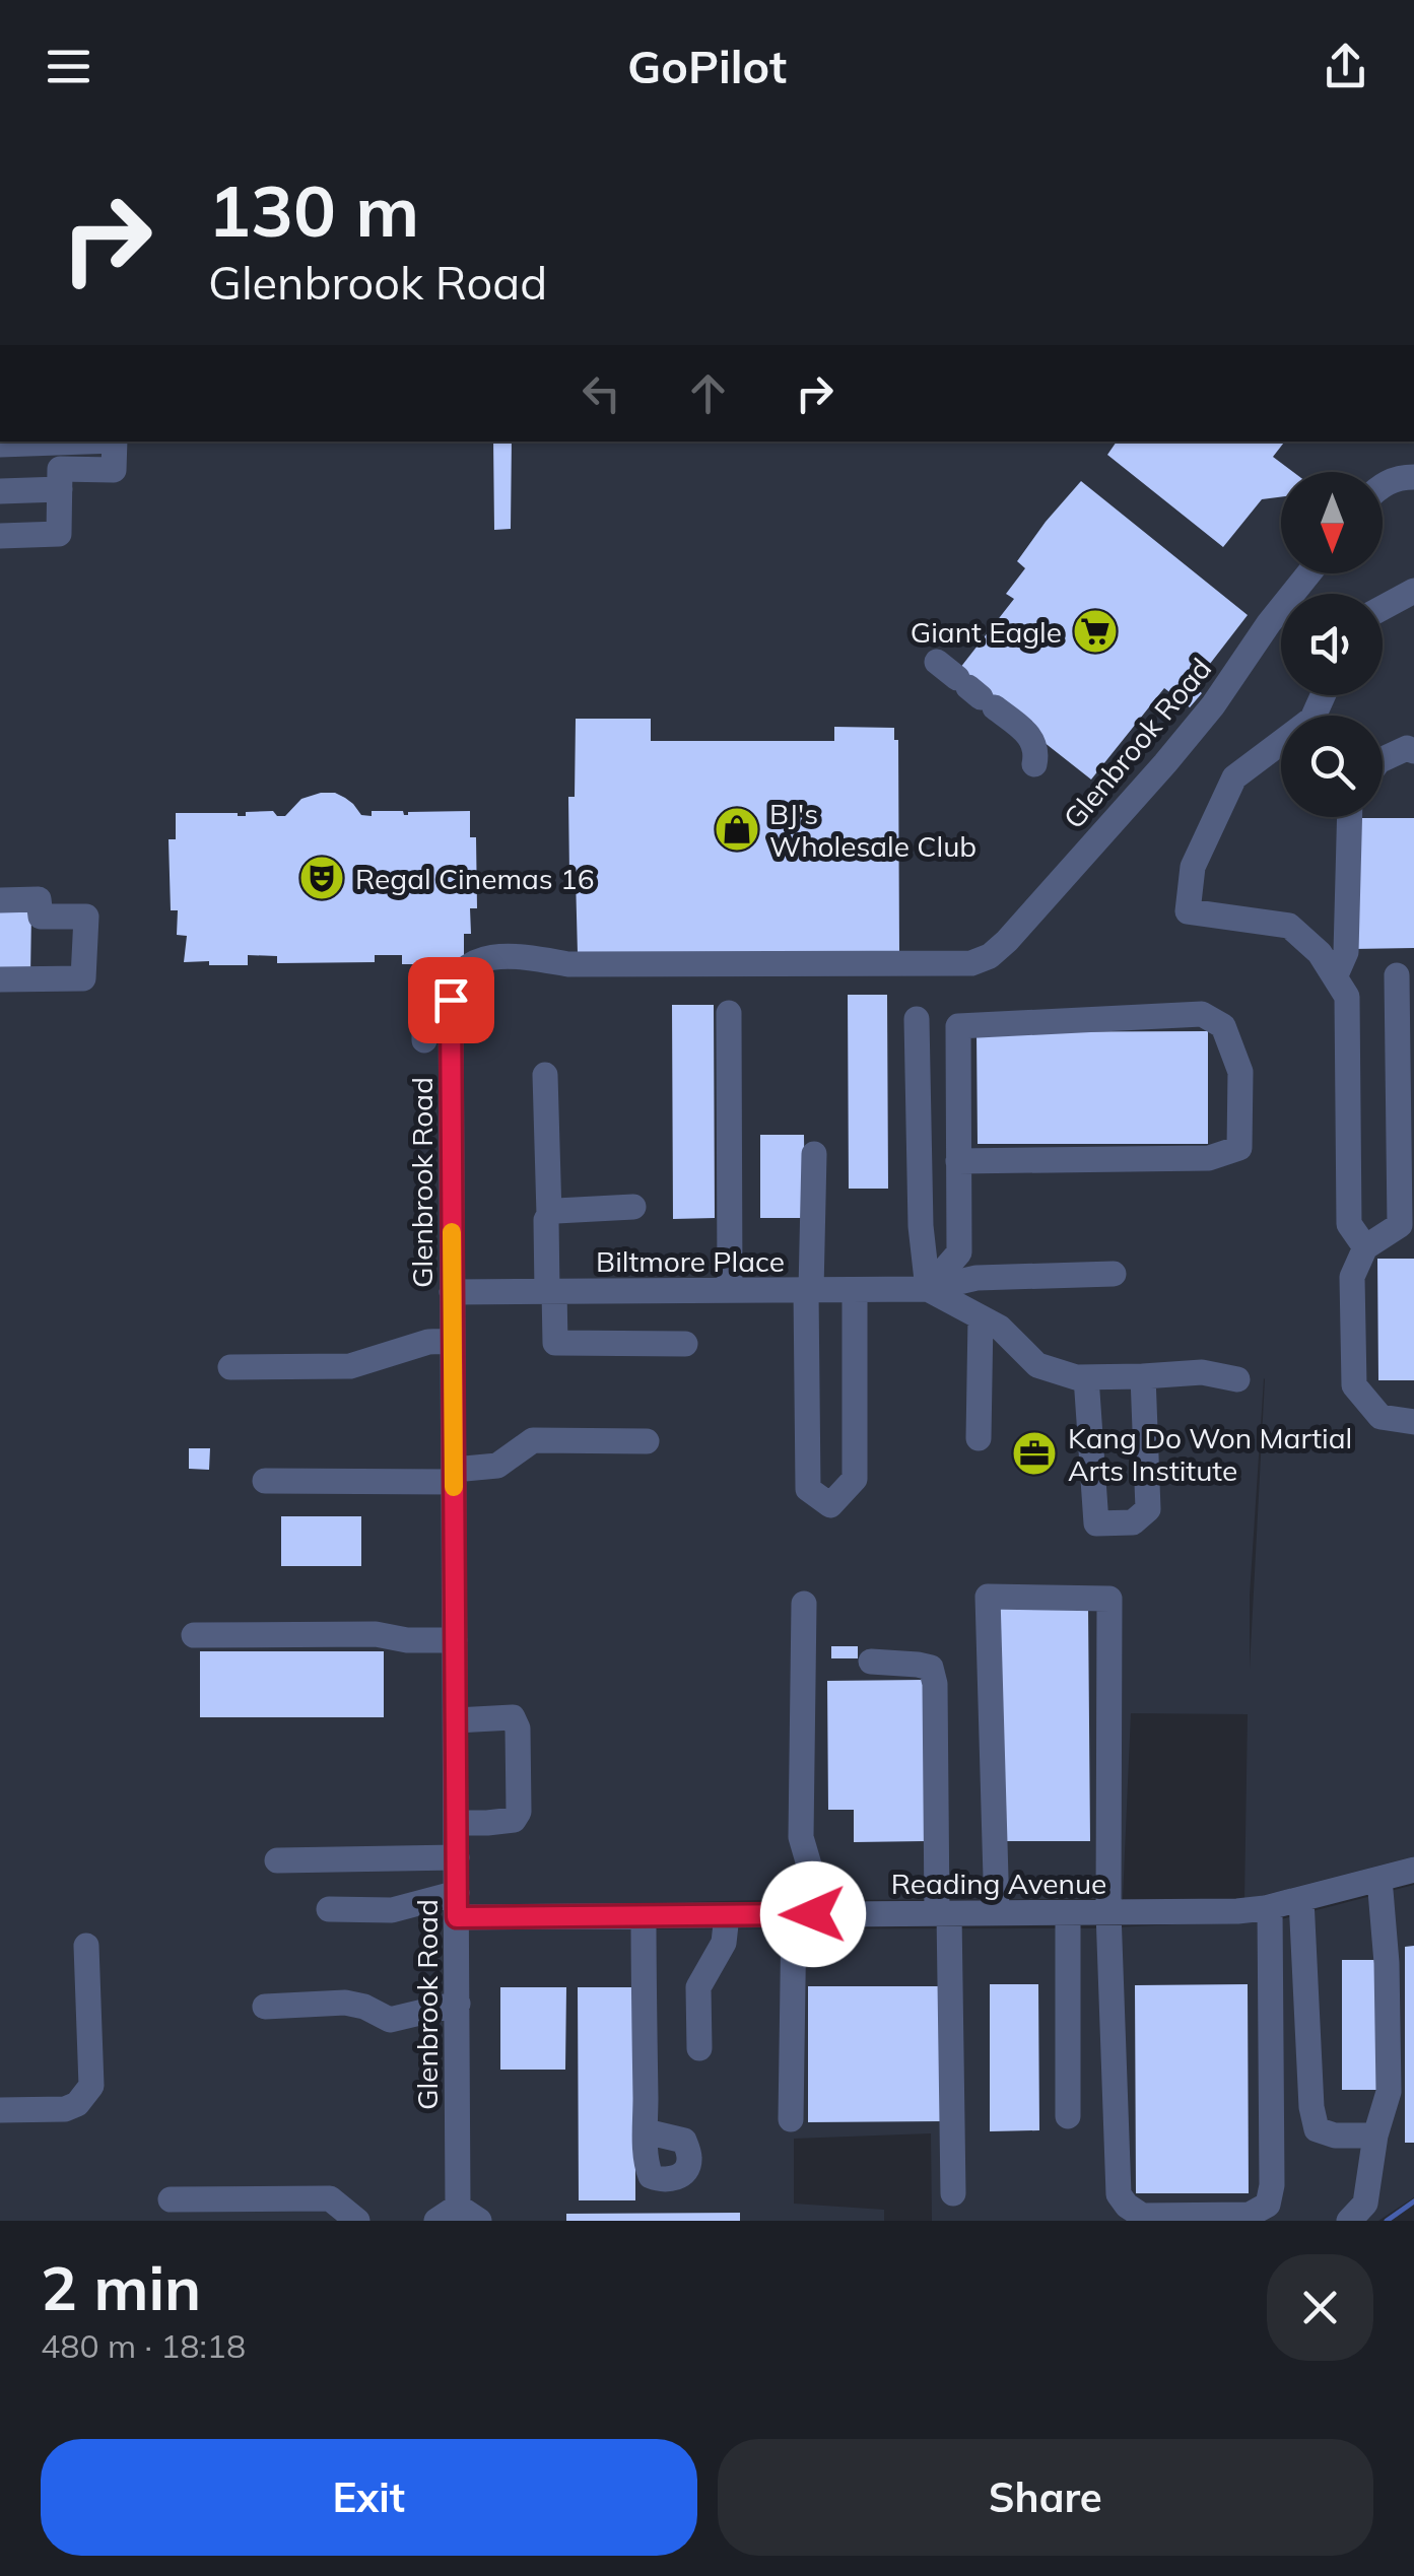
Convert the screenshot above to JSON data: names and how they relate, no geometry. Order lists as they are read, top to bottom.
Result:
{
  "streets": {
    "street": ["Glenbrook Road", "Biltmore Place", "Reading Avenue"]
  },
  "crossings": [
    ["Glenbrook Road", "Biltmore Place"],
    ["Glenbrook Road", "Reading Avenue"]
  ],
  "places": {
    "supermarket": ["Giant Eagle"],
    "shop": ["BJ's Wholesale Club"],
    "theatre": ["Regal Cinemas 16"],
    "office": ["Kang Do Won Martial Arts Institute"]
  },
  "north": "bottom",
  "page": {
    "header": "GoPilot",
    "turn": ["130 m", "Glenbrook Road"],
    "heading": ["2 min", "480 m · 18:18"],
    "buttons": ["Exit", "Share"]
  }
}
